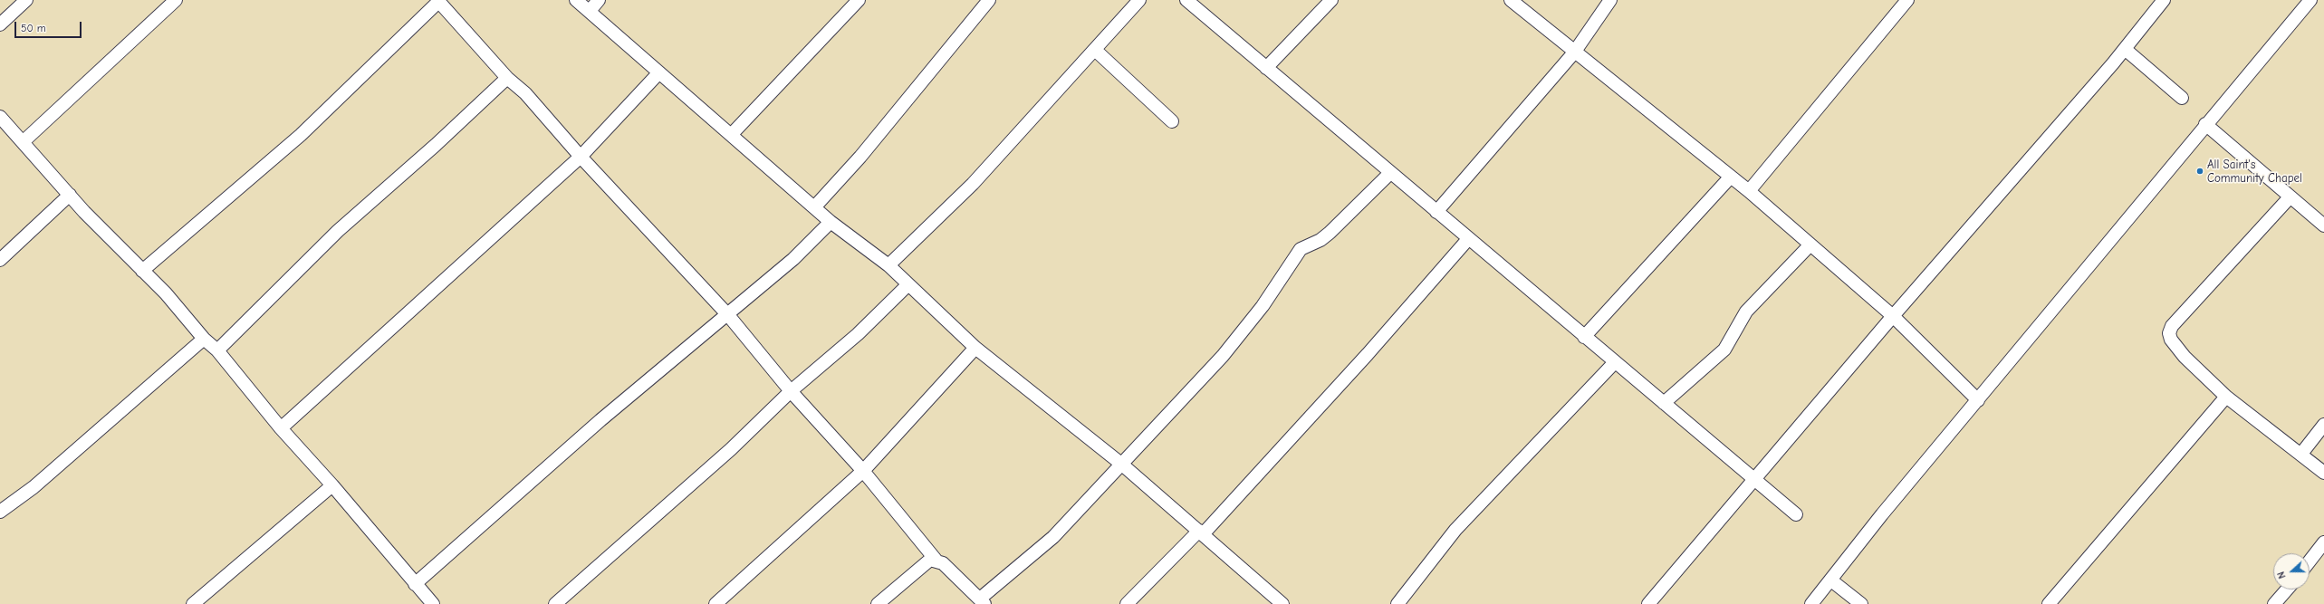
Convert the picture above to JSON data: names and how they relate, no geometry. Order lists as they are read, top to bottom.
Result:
{
  "places": ["All Saint's Community Chapel"],
  "scale_bar": "50 m",
  "north": "left"
}
